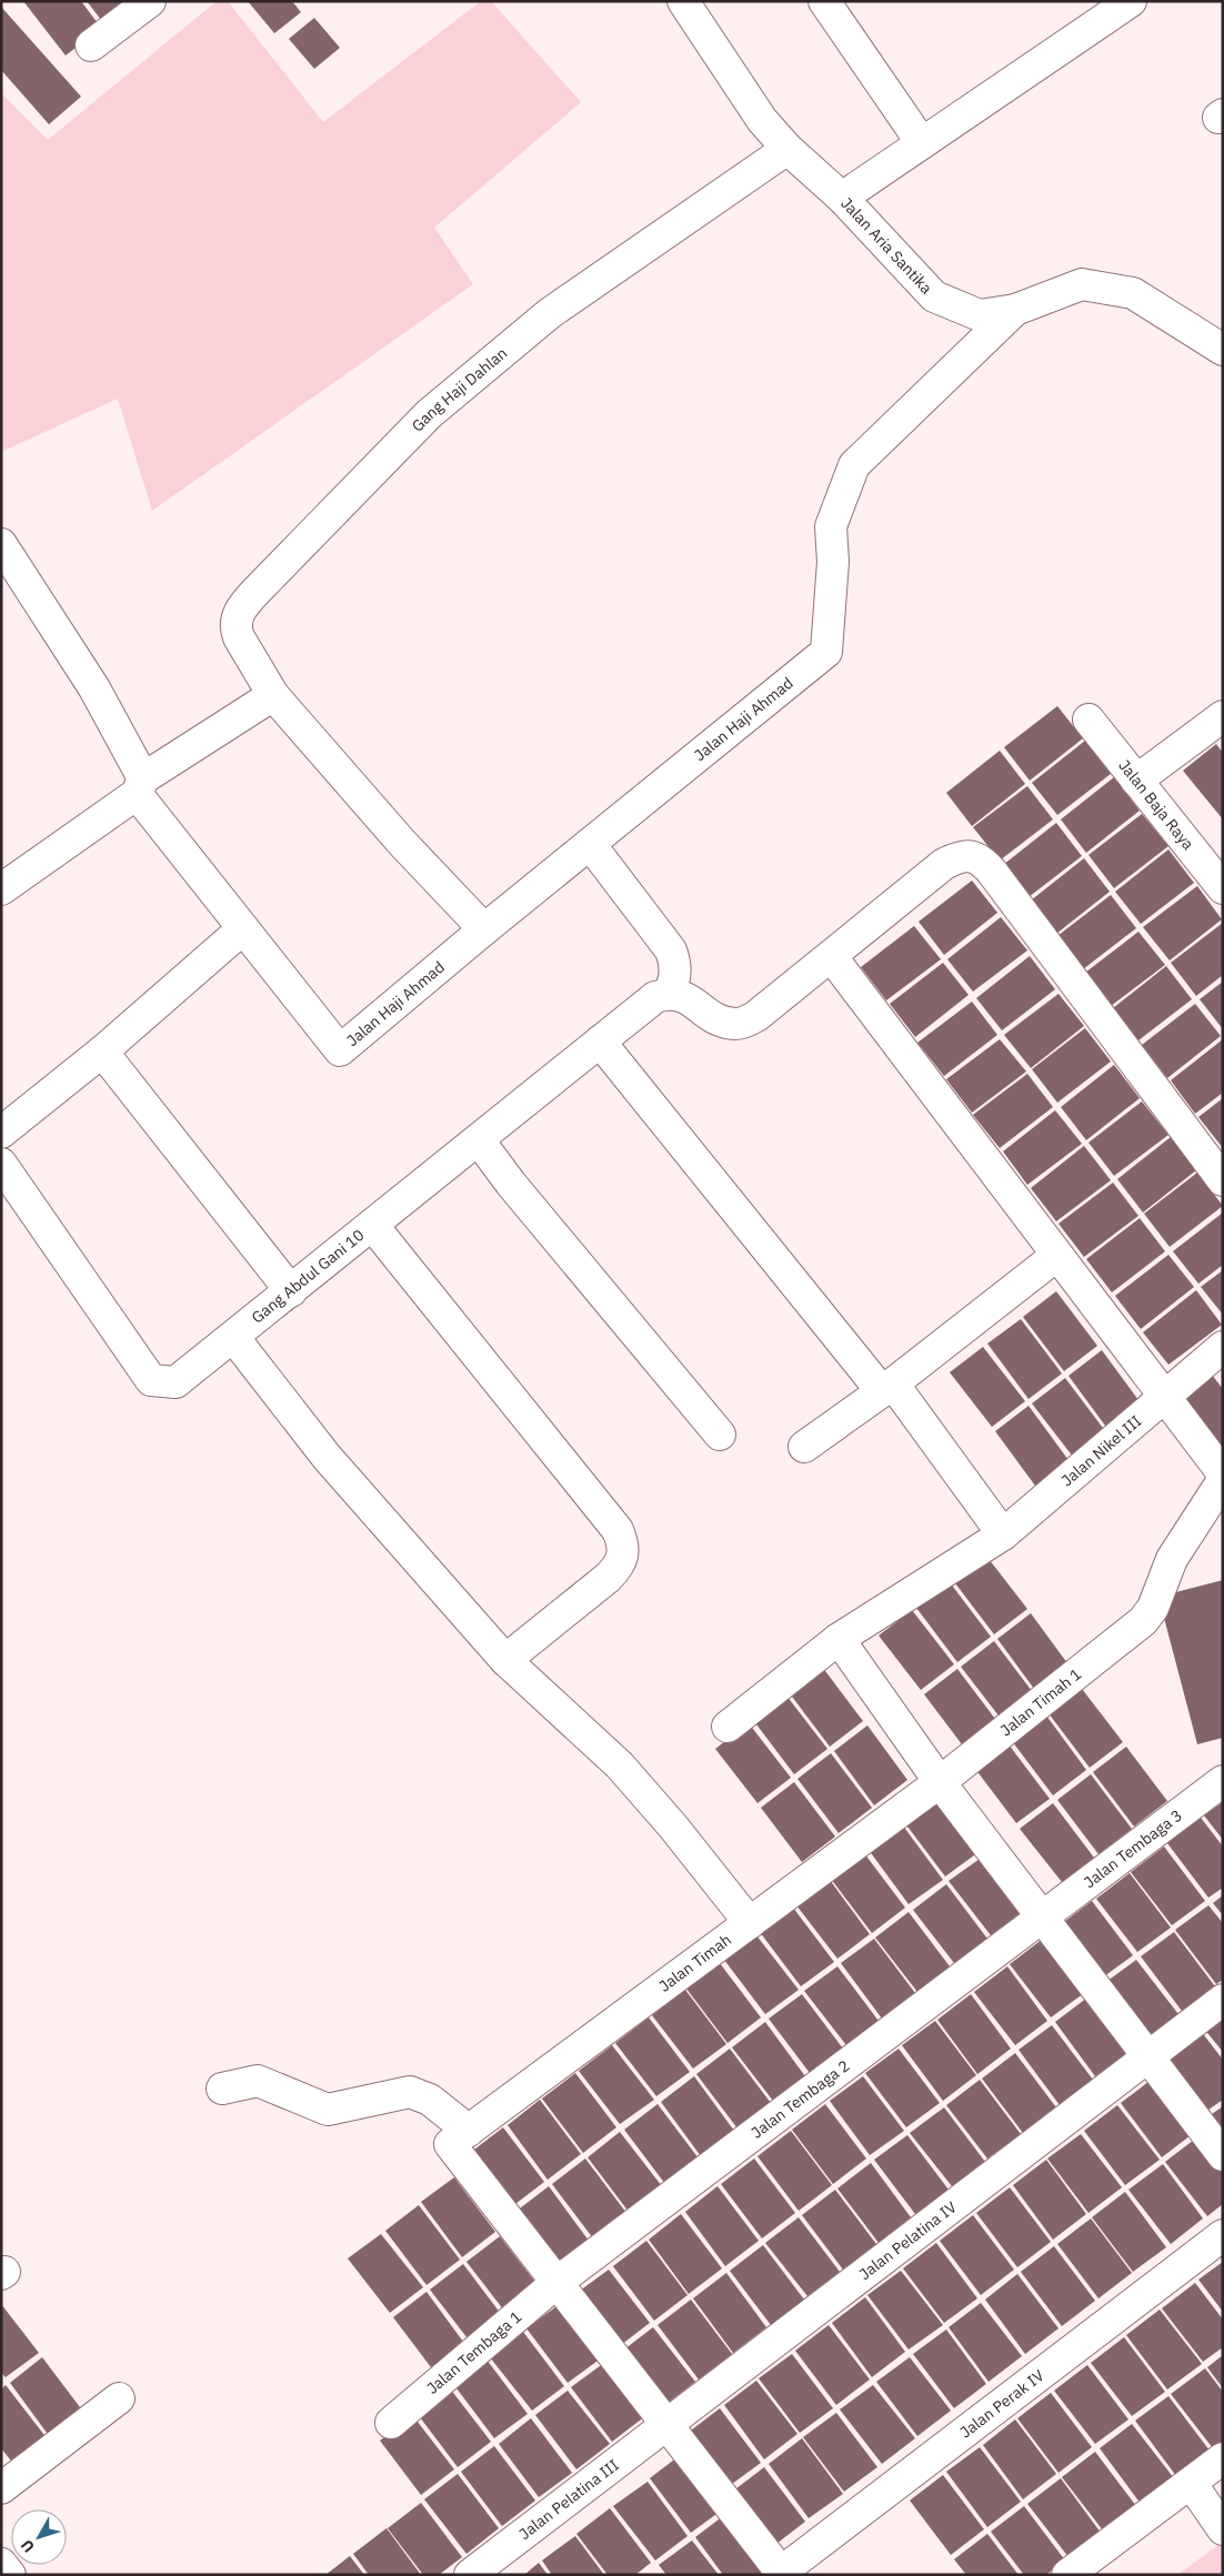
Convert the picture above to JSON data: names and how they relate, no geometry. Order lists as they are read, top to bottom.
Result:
{
  "streets": {
    "street": [
      "Jalan Aria Santika",
      "Gang Haji Dahlan",
      "Jalan Haji Ahmad",
      "Jalan Baja Raya",
      "Gang Abdul Gani 10",
      "Jalan Nikel III",
      "Jalan Timah 1",
      "Jalan Tembaga 3",
      "Jalan Timah",
      "Jalan Tembaga 2",
      "Jalan Pelatina IV",
      "Jalan Tembaga 1",
      "Jalan Perak IV",
      "Jalan Pelatina III"
    ]
  },
  "crossings": [
    ["Jalan Aria Santika", "Gang Haji Dahlan"],
    ["Jalan Aria Santika", "Jalan Haji Ahmad"],
    ["Jalan Timah 1", "Jalan Timah"],
    ["Jalan Tembaga 3", "Jalan Tembaga 2"],
    ["Jalan Tembaga 2", "Jalan Tembaga 1"],
    ["Jalan Pelatina IV", "Jalan Pelatina III"]
  ],
  "north": "bottom left"
}
